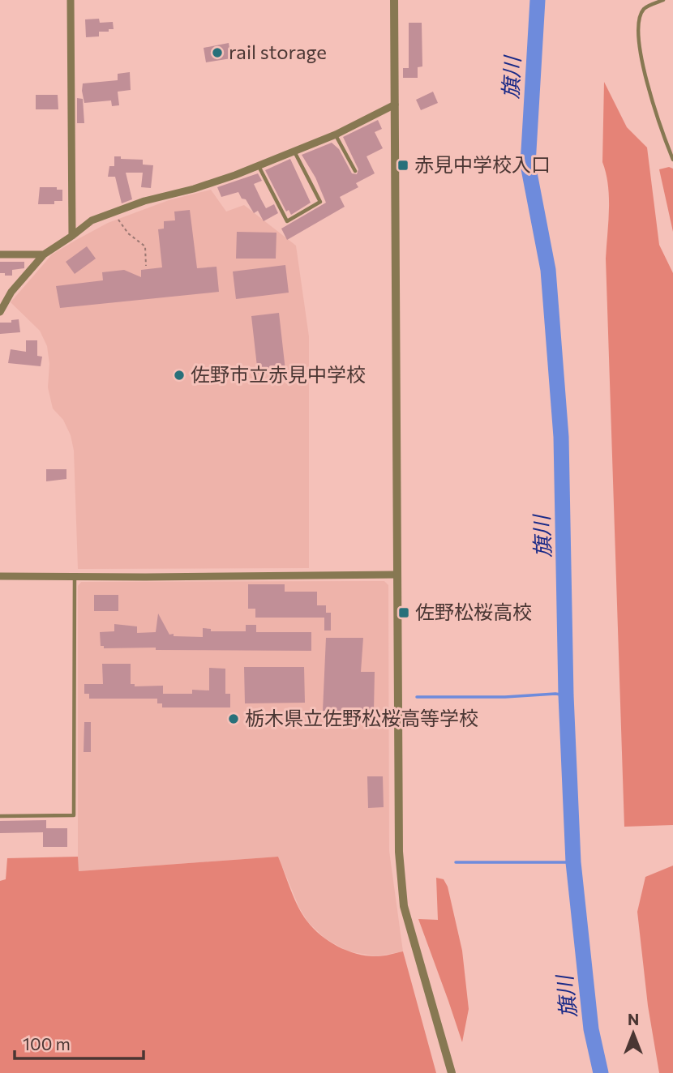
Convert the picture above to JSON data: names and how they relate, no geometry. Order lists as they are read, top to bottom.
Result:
{
  "water": ["旗川"],
  "places": {
    "other": ["rail storage", "佐野市立赤見中学校", "栃木県立佐野松桜高等学校"],
    "transit": ["赤見中学校入口", "佐野松桜高校"]
  },
  "scale_bar": "100 m",
  "north": "top"
}
